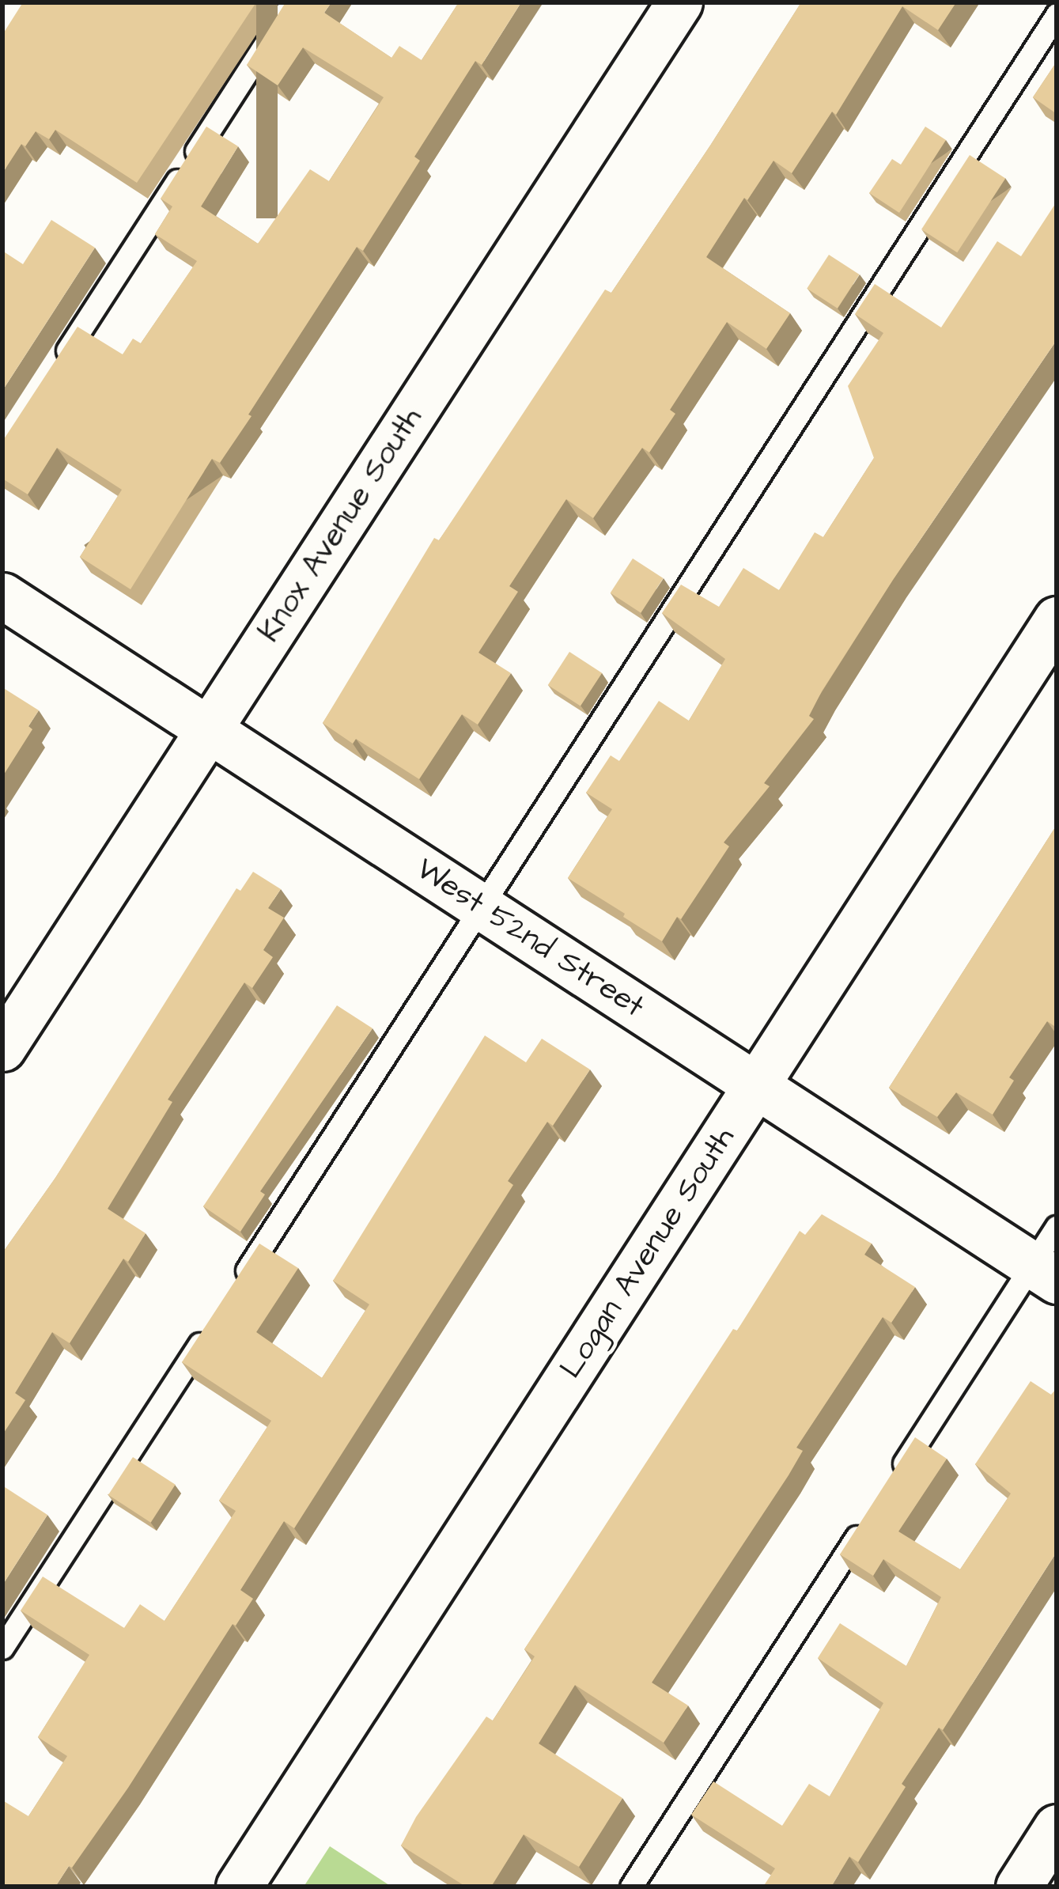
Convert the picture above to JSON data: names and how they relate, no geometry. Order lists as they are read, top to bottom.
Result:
{
  "streets": {
    "street": ["Knox Avenue South", "West 52nd Street", "Logan Avenue South"]
  },
  "crossings": [
    ["Knox Avenue South", "West 52nd Street"],
    ["West 52nd Street", "Logan Avenue South"]
  ]
}
